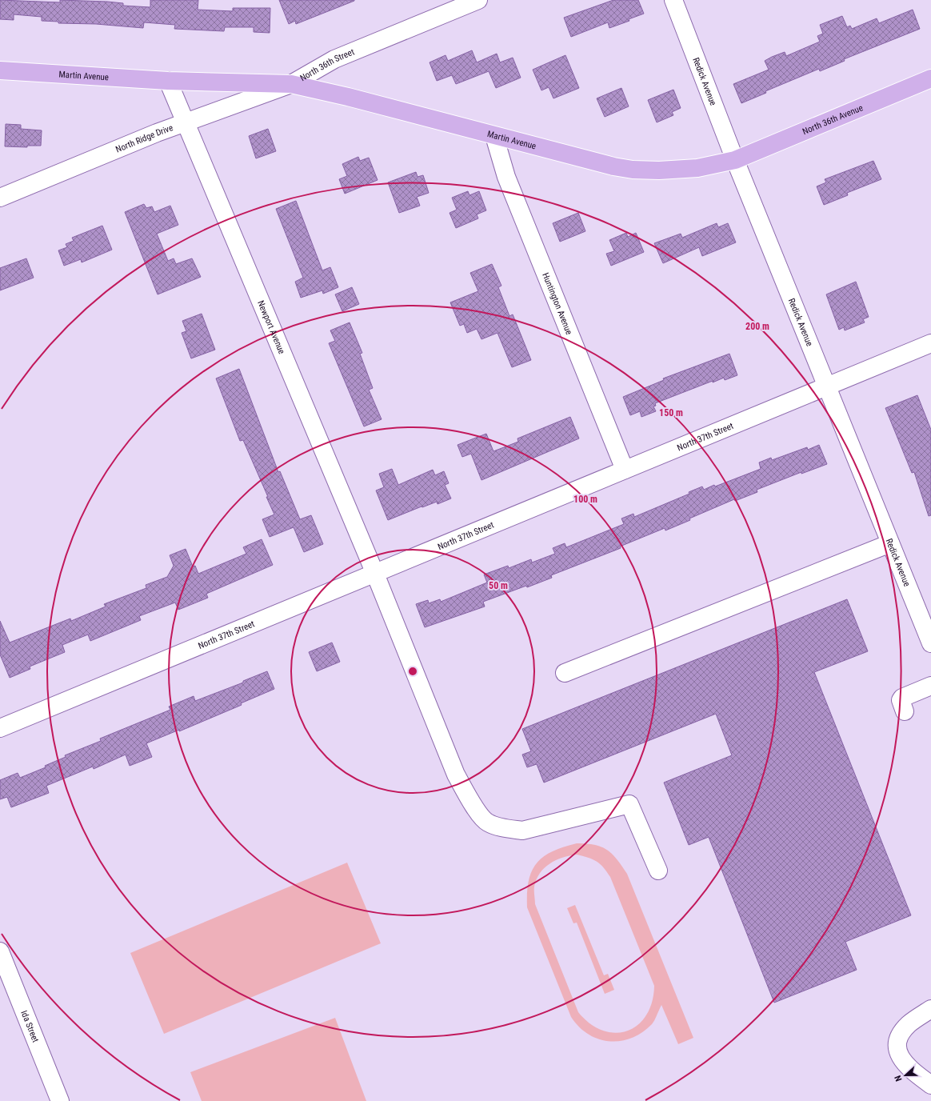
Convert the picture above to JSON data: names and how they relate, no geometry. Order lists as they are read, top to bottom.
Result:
{
  "streets": {
    "main road": ["North 36th Street", "Martin Avenue", "North 36th Avenue"],
    "street": [
      "Redick Avenue",
      "North Ridge Drive",
      "Huntington Avenue",
      "Newport Avenue",
      "North 37th Street",
      "Ida Street"
    ]
  },
  "crossings": [
    ["North 36th Street", "Martin Avenue"],
    ["North 36th Street", "North Ridge Drive"],
    ["North 36th Street", "Newport Avenue"],
    ["Martin Avenue", "Redick Avenue"],
    ["Martin Avenue", "North 36th Avenue"],
    ["Martin Avenue", "North Ridge Drive"],
    ["Martin Avenue", "Huntington Avenue"],
    ["Martin Avenue", "Newport Avenue"],
    ["Redick Avenue", "North 36th Avenue"],
    ["Redick Avenue", "North 37th Street"],
    ["North Ridge Drive", "Newport Avenue"],
    ["Huntington Avenue", "North 37th Street"],
    ["Newport Avenue", "North 37th Street"]
  ],
  "north": "left",
  "rings": [
    "200 m",
    "150 m",
    "100 m",
    "50 m"
  ]
}
